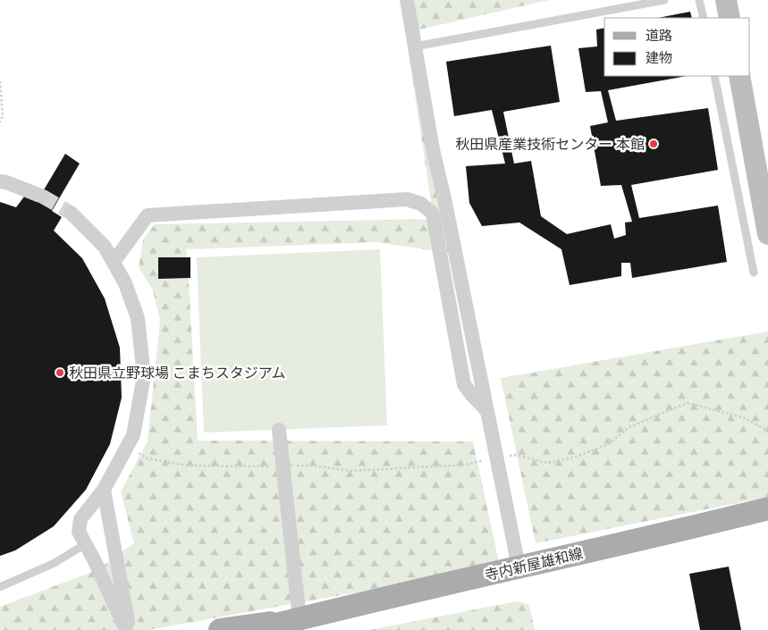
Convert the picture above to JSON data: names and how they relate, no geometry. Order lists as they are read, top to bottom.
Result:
{
  "streets": {
    "main road": ["寺内新屋雄和線"]
  },
  "places": ["秋田県産業技術センター 本館", "秋田県立野球場 こまちスタジアム"],
  "legend": ["道路", "建物"]
}
